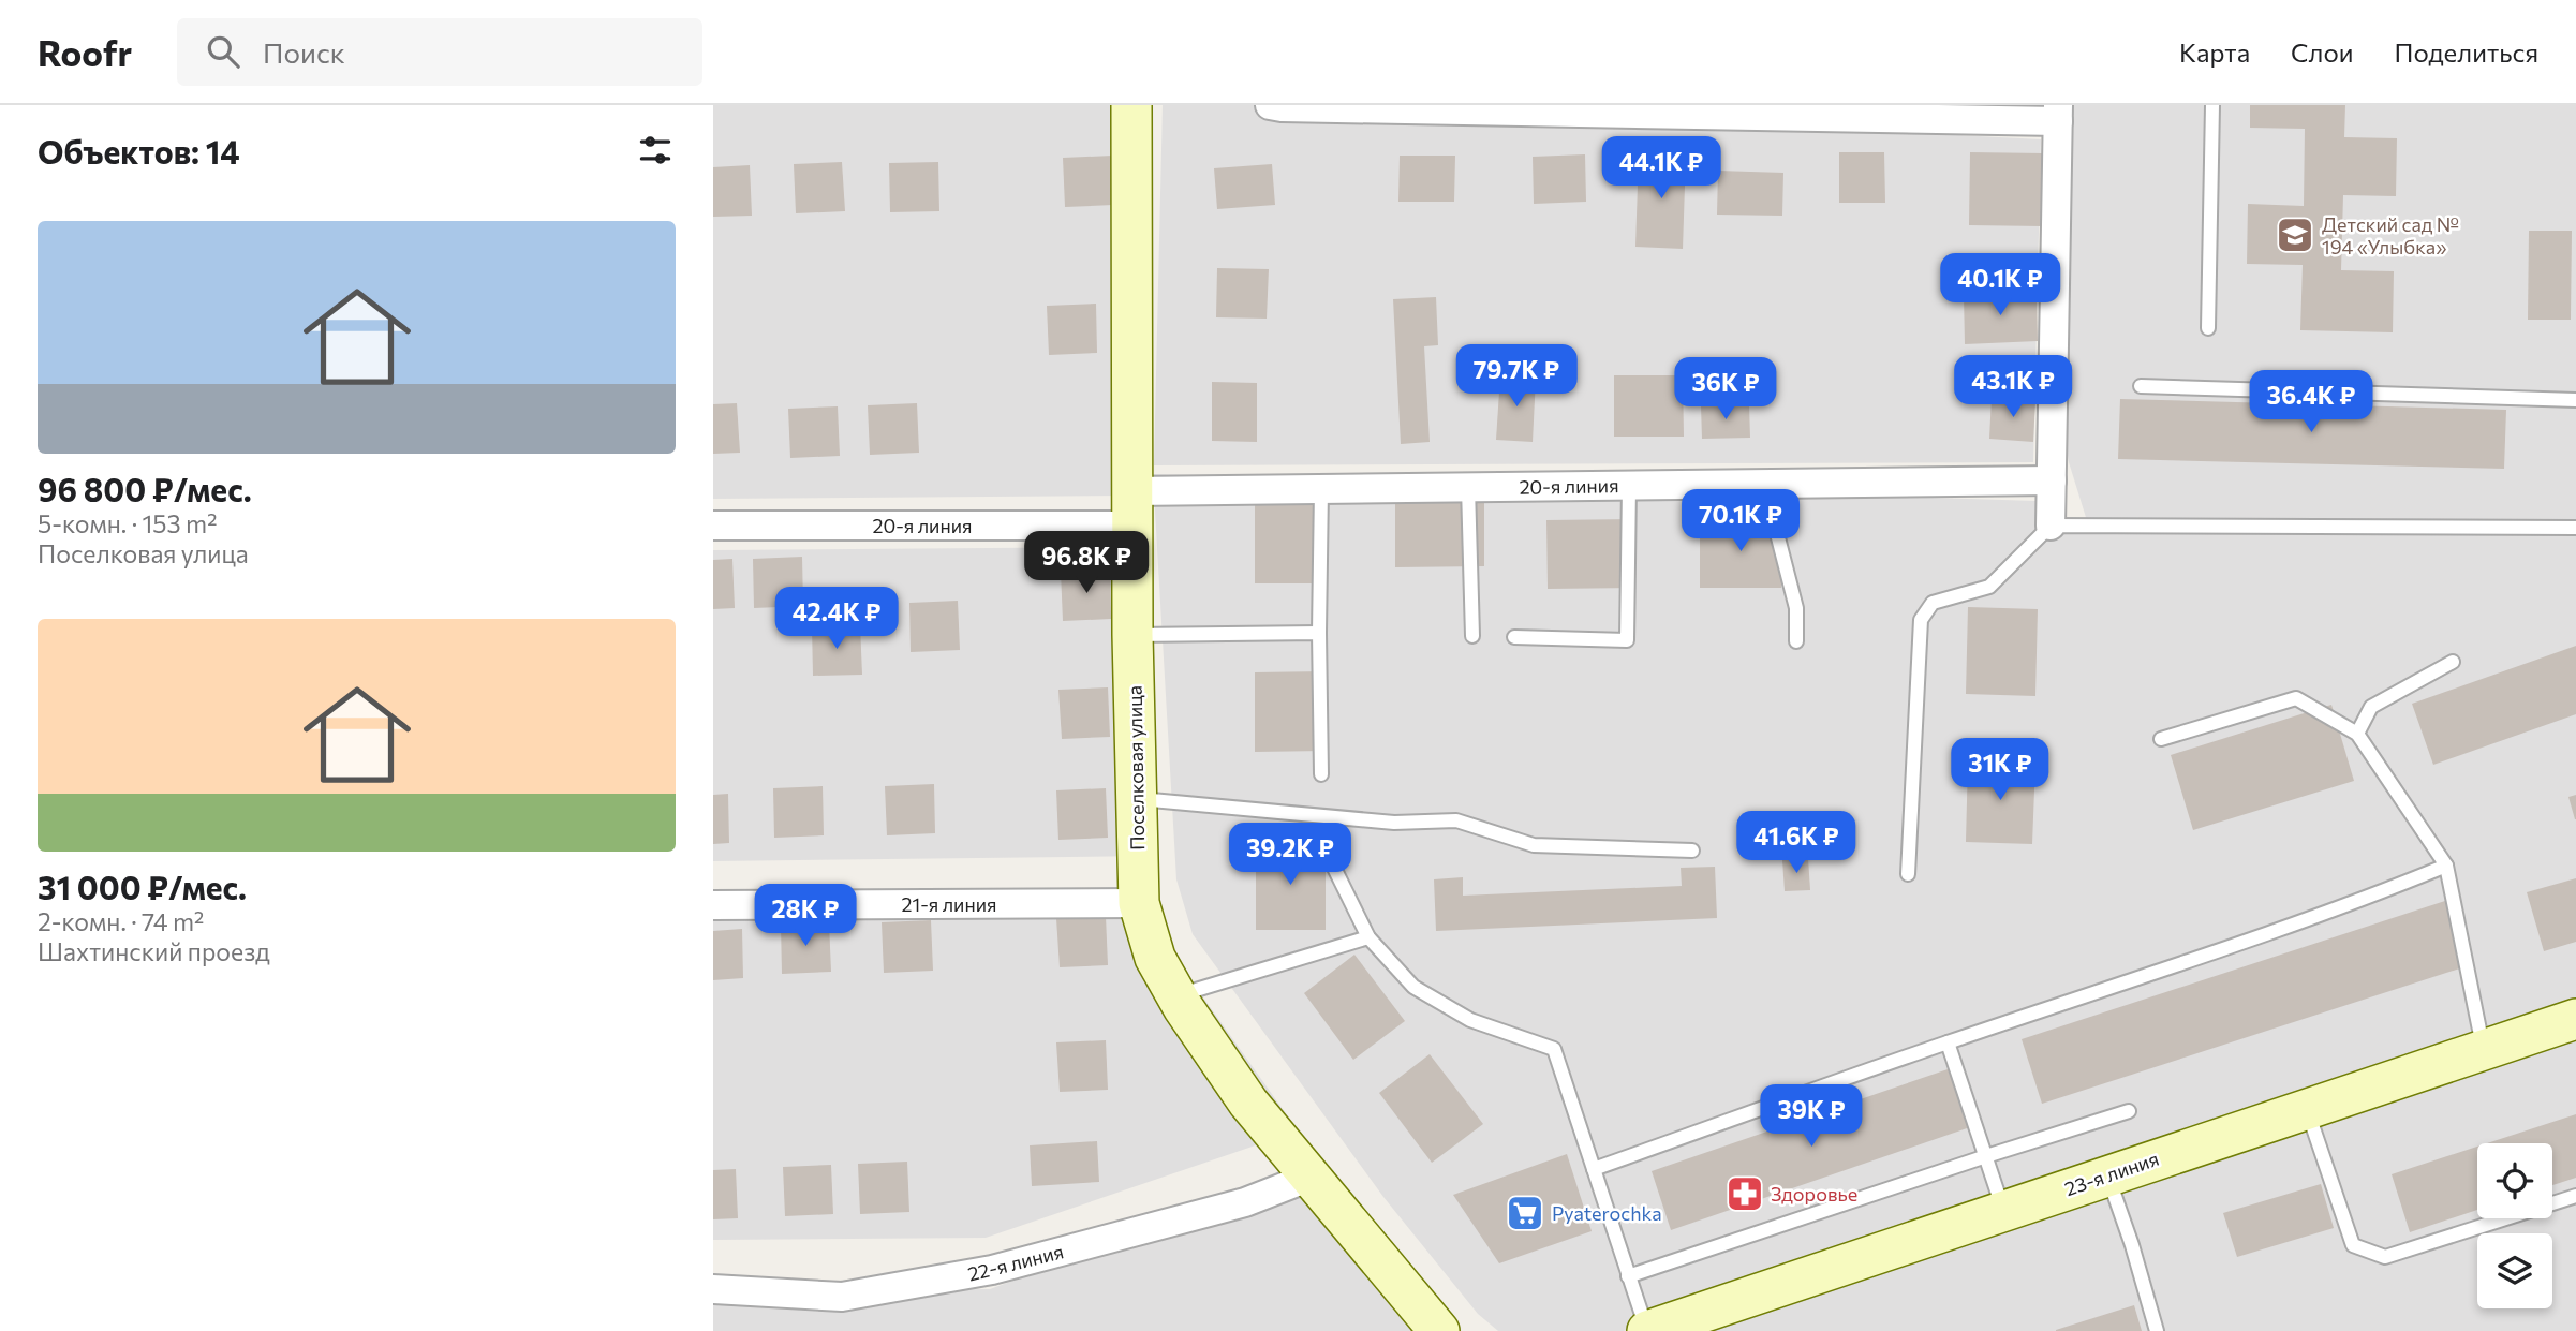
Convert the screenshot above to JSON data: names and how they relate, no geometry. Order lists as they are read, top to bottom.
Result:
{
  "streets": {
    "street": [
      "20-я линия",
      "Поселковая улица",
      "21-я линия",
      "23-я линия",
      "22-я линия"
    ]
  },
  "crossings": [
    ["20-я линия", "Поселковая улица"],
    ["Поселковая улица", "21-я линия"],
    ["Поселковая улица", "22-я линия"]
  ],
  "places": {
    "school or university": ["Детский сад № 194 «Улыбка»"],
    "pharmacy": ["Здоровье"],
    "supermarket": ["Pyaterochka"]
  },
  "page": {
    "header": "Roofr",
    "search": "Поиск",
    "nav": ["Карта", "Слои", "Поделиться"],
    "heading": "Объектов: 14",
    "price": [
      "44.1K ₽",
      "40.1K ₽",
      "79.7K ₽",
      "43.1K ₽",
      "36K ₽",
      "36.4K ₽",
      "70.1K ₽",
      "96.8K ₽",
      "42.4K ₽",
      "31K ₽",
      "41.6K ₽",
      "39.2K ₽",
      "28K ₽",
      "39K ₽"
    ],
    "list": [
      {
        "name": "96 800 ₽/мес.",
        "note": "5-комн. · 153 m² · Поселковая улица"
      },
      {
        "name": "31 000 ₽/мес.",
        "note": "2-комн. · 74 m² · Шахтинский проезд"
      }
    ]
  }
}
